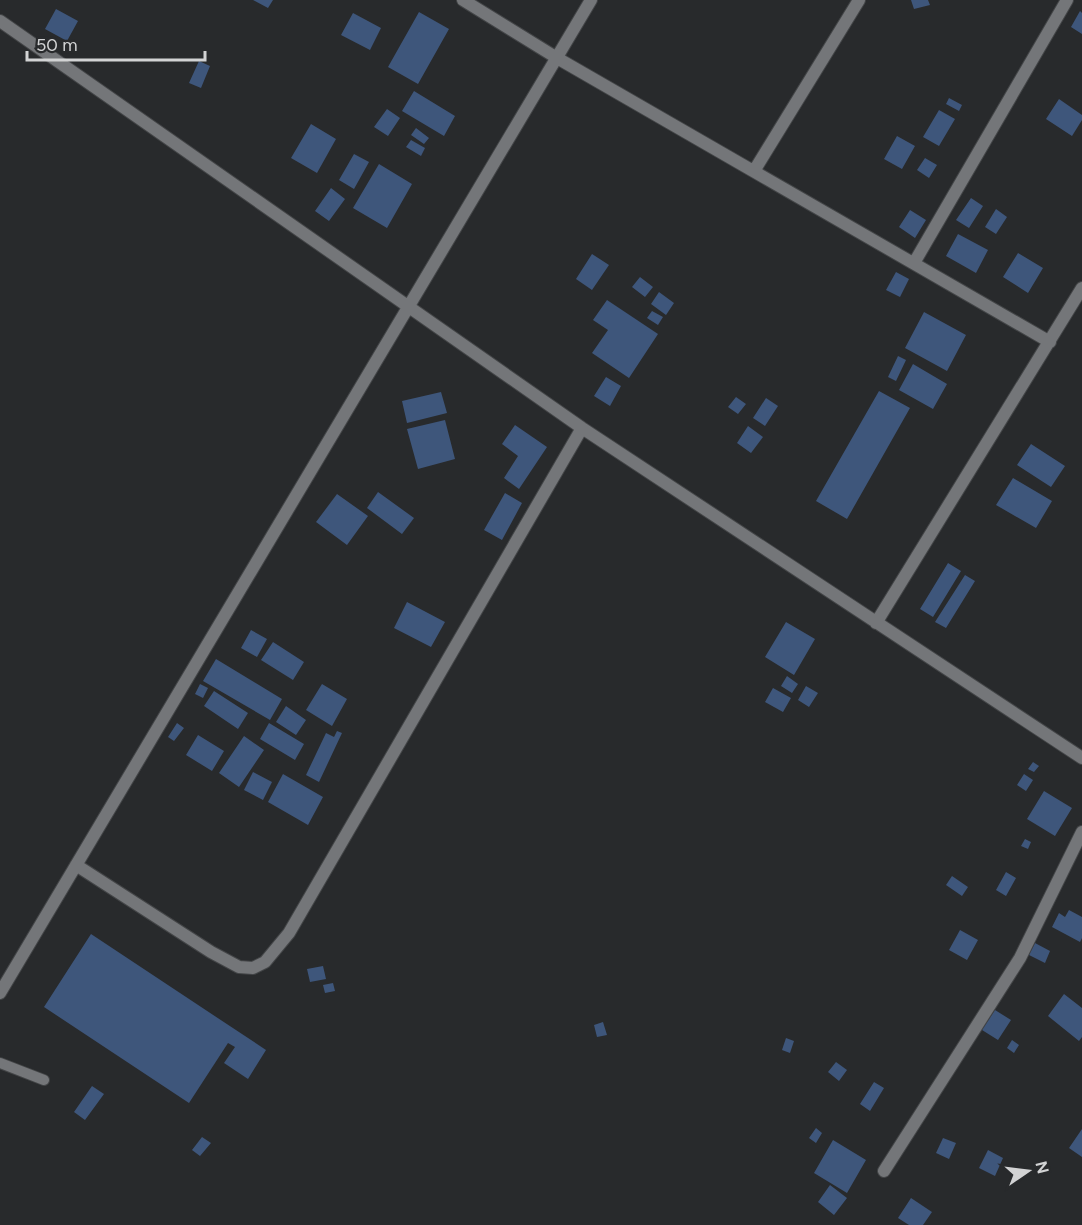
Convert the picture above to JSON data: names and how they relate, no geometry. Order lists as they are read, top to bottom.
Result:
{
  "scale_bar": "50 m",
  "north": "right"
}
